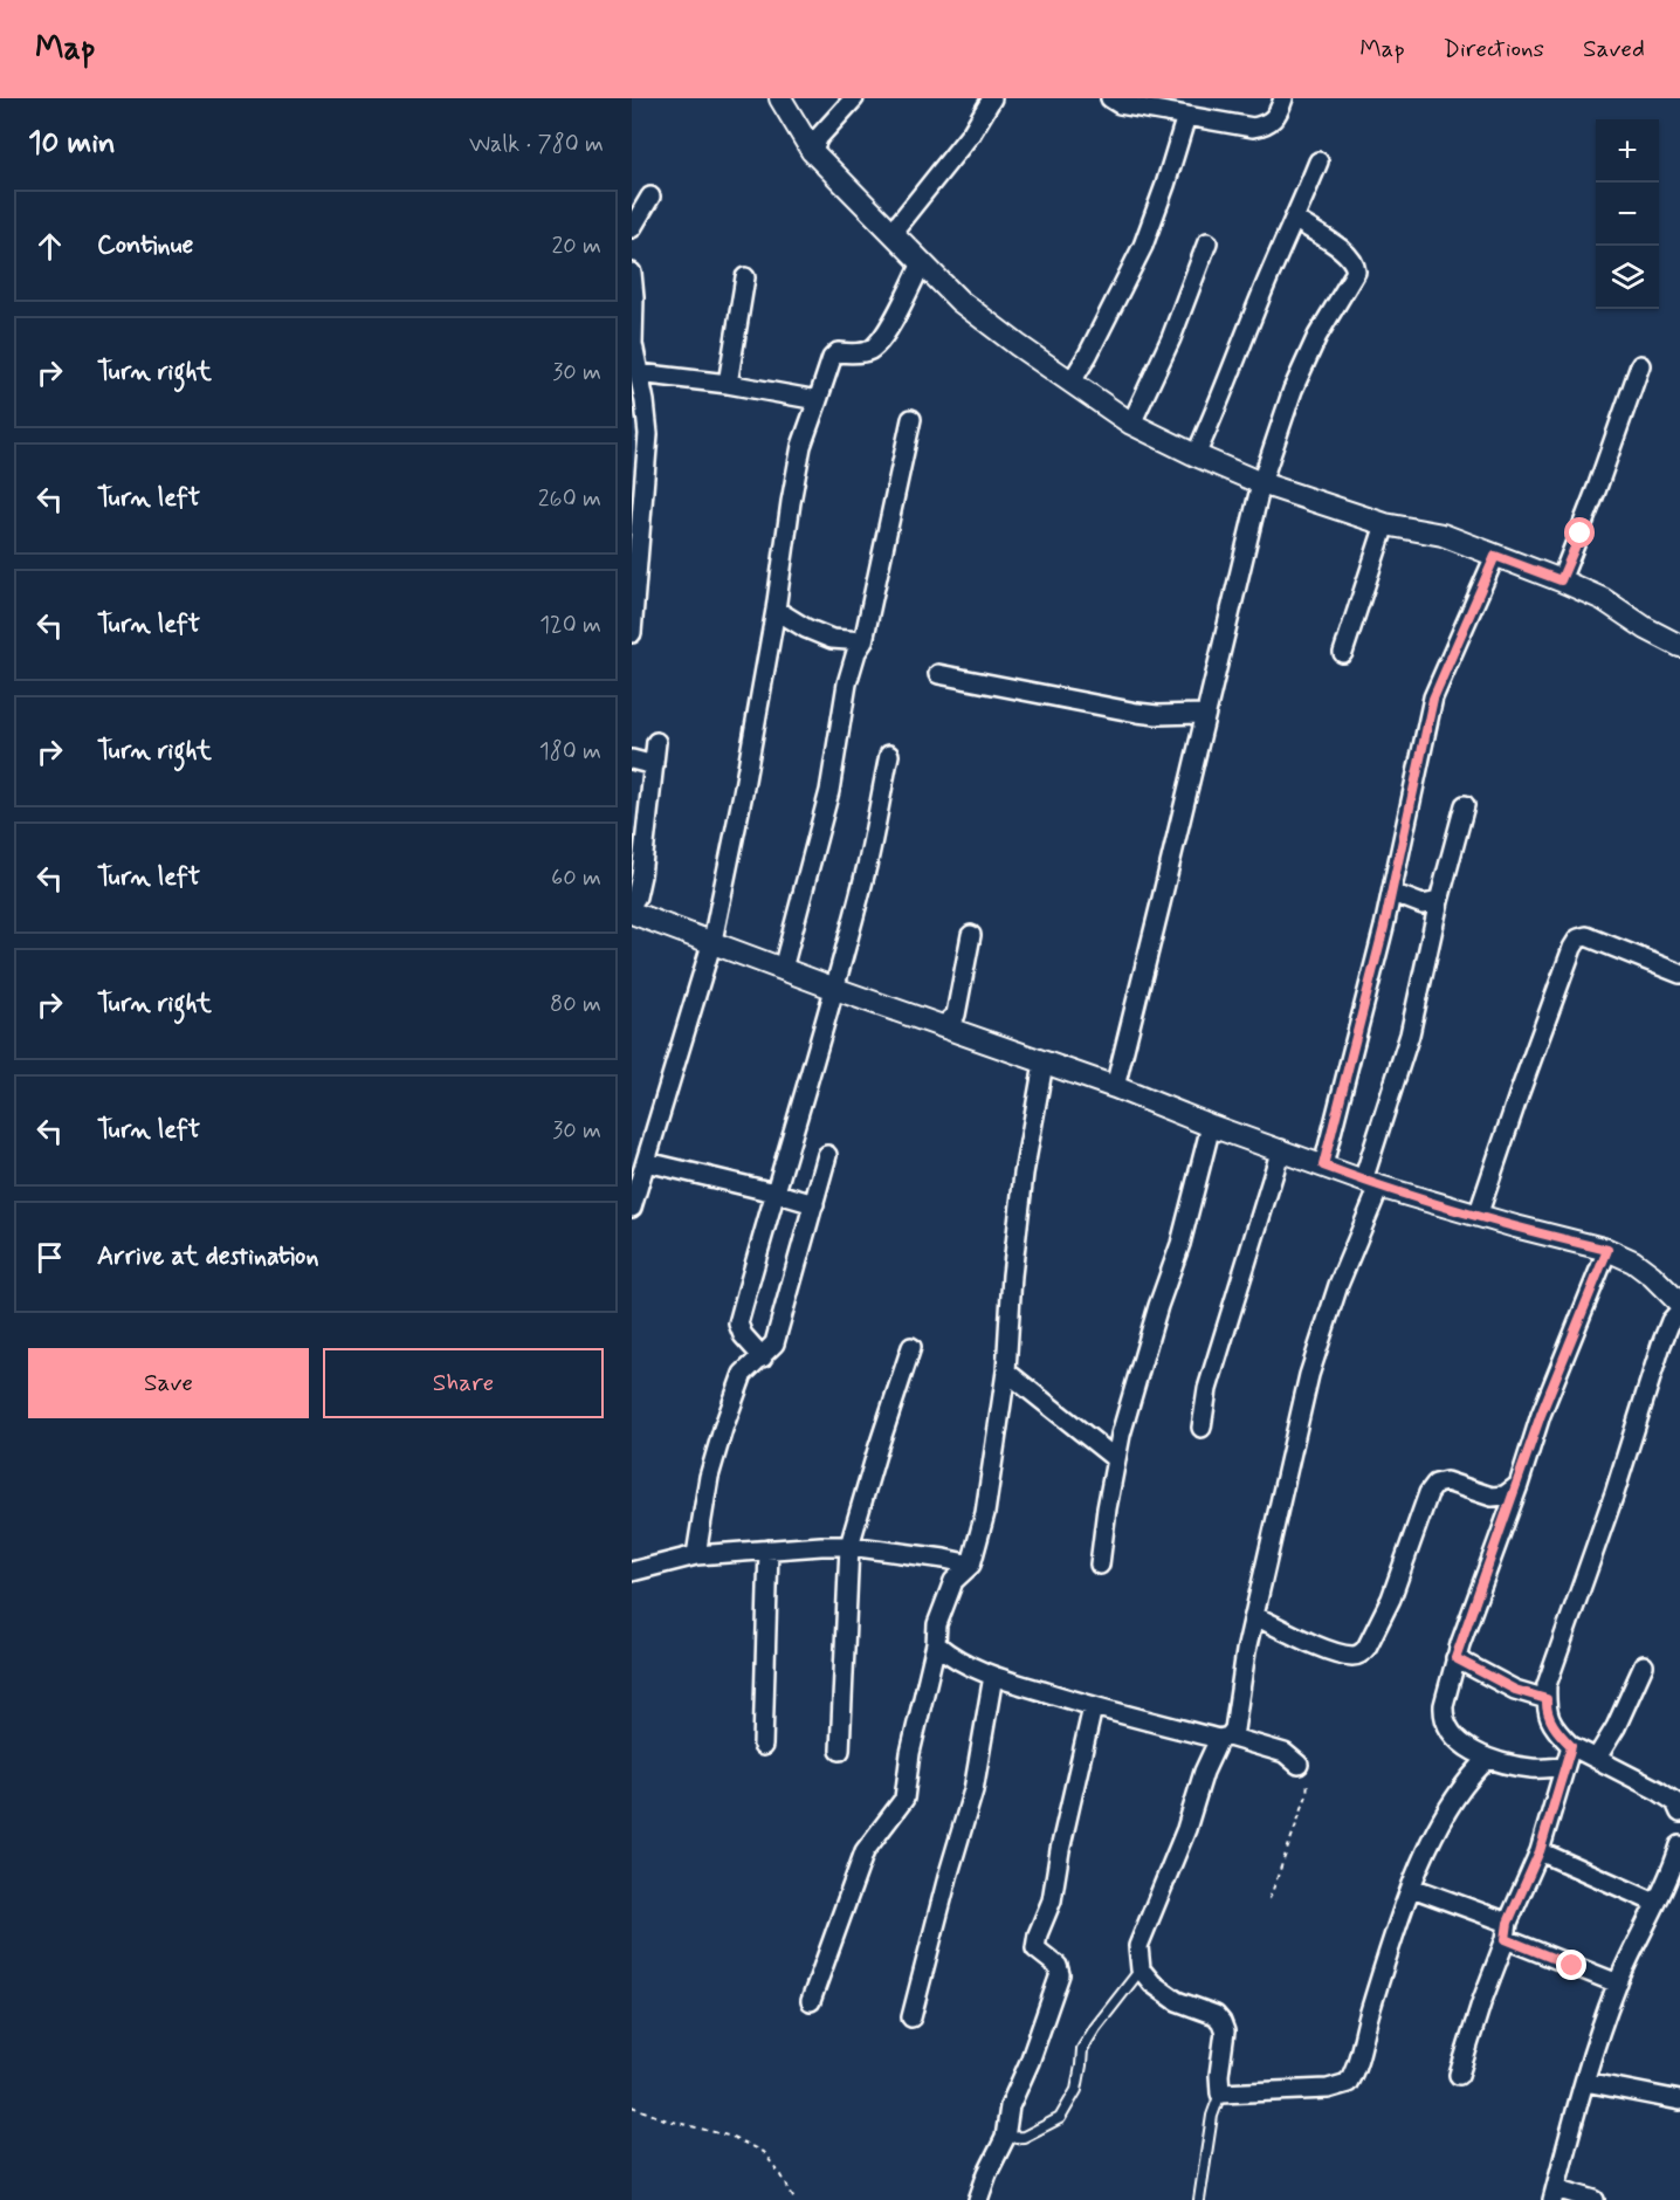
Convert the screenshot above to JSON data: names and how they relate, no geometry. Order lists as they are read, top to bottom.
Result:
{
  "page": {
    "header": "Map",
    "nav": ["Map", "Directions", "Saved"],
    "heading": ["10 min", "Walk · 780 m"],
    "map_buttons": ["+", "−"],
    "list": [
      ["Continue", "20 m"],
      ["Turn right", "30 m"],
      ["Turn left", "260 m"],
      ["Turn left", "120 m"],
      ["Turn right", "180 m"],
      ["Turn left", "60 m"],
      ["Turn right", "80 m"],
      ["Turn left", "30 m"],
      "Arrive at destination"
    ],
    "buttons": ["Save", "Share"]
  }
}
